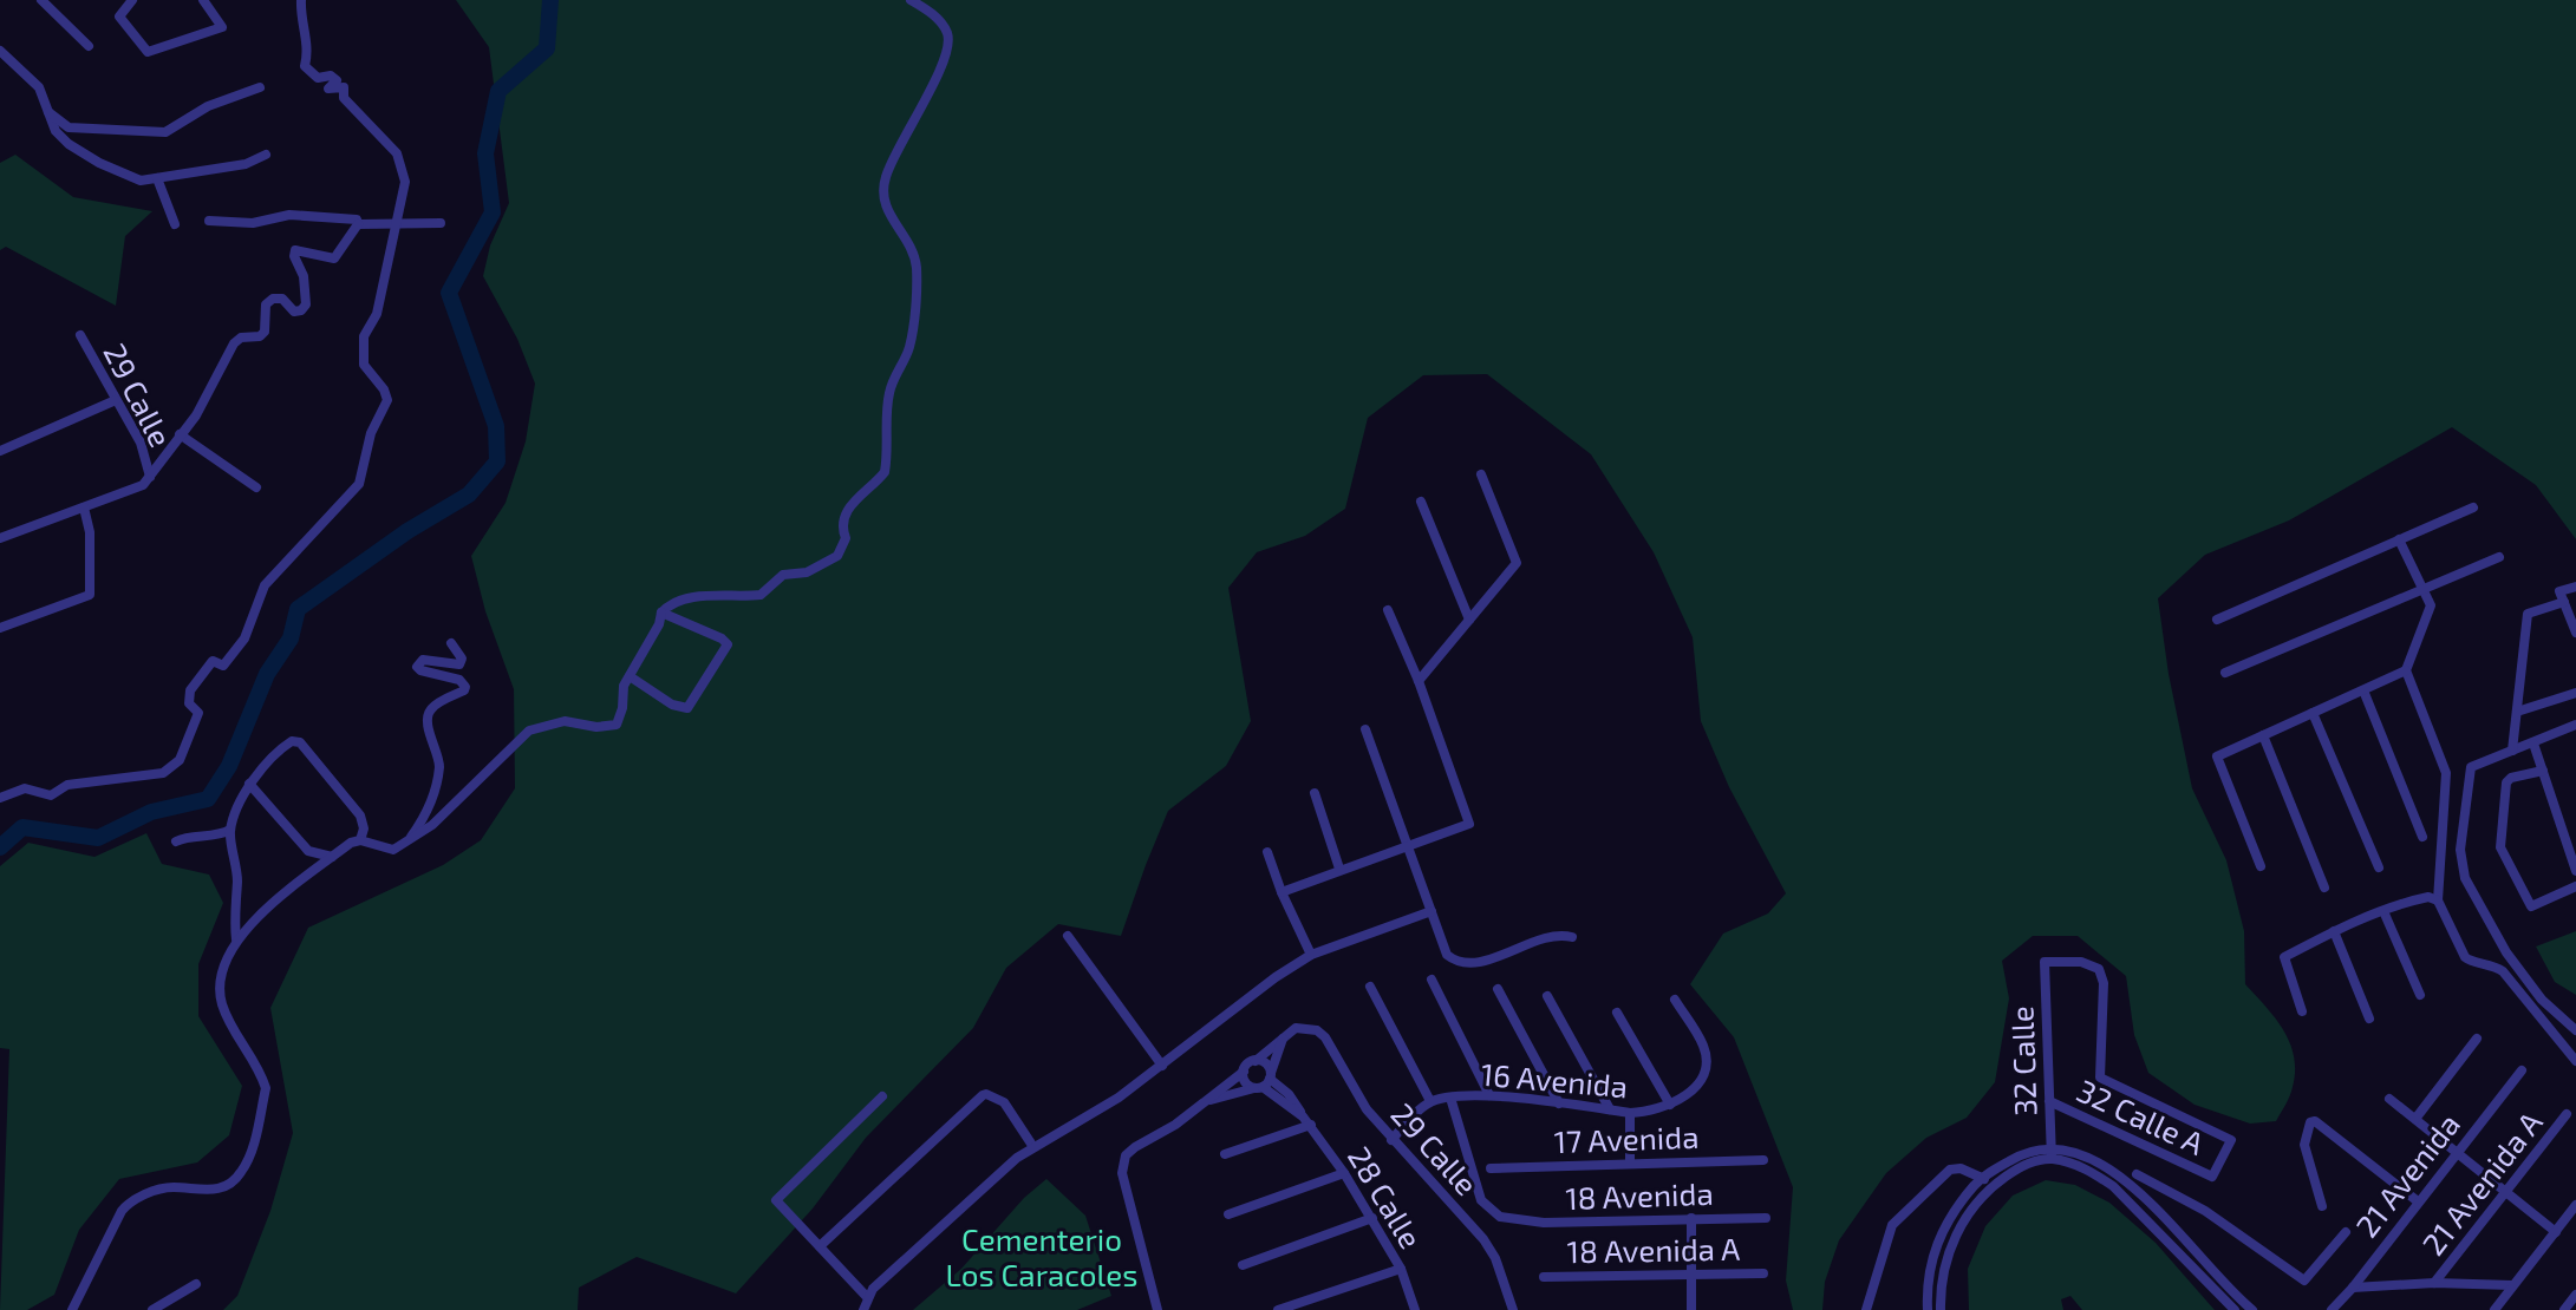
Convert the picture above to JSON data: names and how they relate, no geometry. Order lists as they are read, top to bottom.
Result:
{
  "streets": {
    "street": [
      "29 Calle",
      "32 Calle",
      "16 Avenida",
      "32 Calle A",
      "17 Avenida",
      "21 Avenida",
      "21 Avenida A",
      "18 Avenida",
      "28 Calle",
      "18 Avenida A"
    ]
  },
  "crossings": [
    ["32 Calle", "32 Calle A"],
    ["16 Avenida", "18 Avenida"]
  ],
  "parks": ["Cementerio Los Caracoles"]
}
